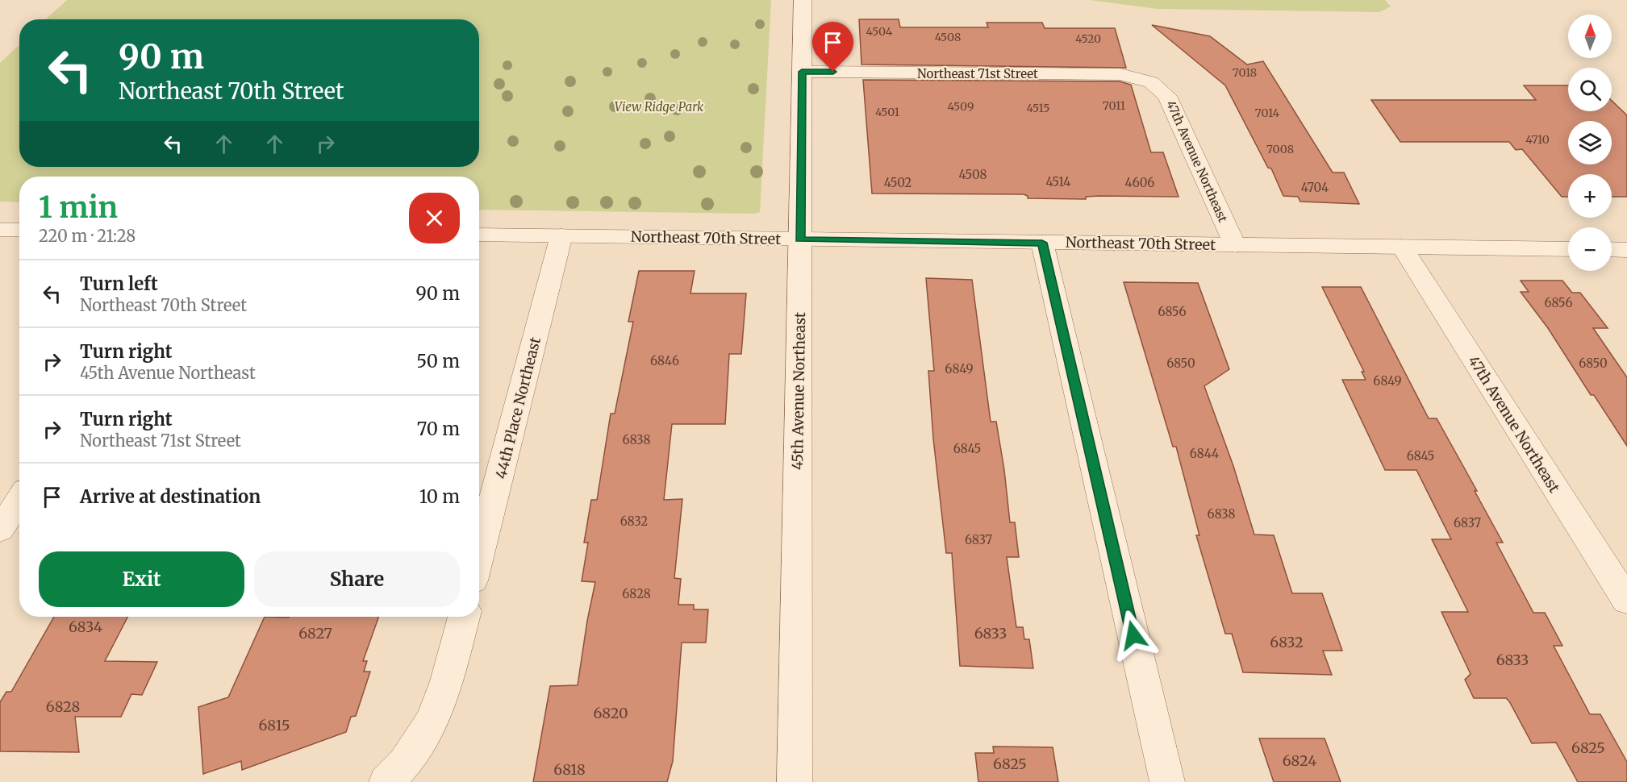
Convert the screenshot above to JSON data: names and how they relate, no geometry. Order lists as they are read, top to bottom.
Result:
{
  "streets": {
    "street": [
      "Northeast 71st Street",
      "47th Avenue Northeast",
      "Northeast 70th Street",
      "45th Avenue Northeast",
      "44th Place Northeast"
    ]
  },
  "crossings": [
    ["Northeast 71st Street", "47th Avenue Northeast"],
    ["Northeast 71st Street", "45th Avenue Northeast"],
    ["47th Avenue Northeast", "Northeast 70th Street"],
    ["Northeast 70th Street", "45th Avenue Northeast"],
    ["Northeast 70th Street", "44th Place Northeast"]
  ],
  "parks": ["View Ridge Park"],
  "house_numbers": [
    "4504",
    "4508",
    "4520",
    "7018",
    "7011",
    "4509",
    "4515",
    "4501",
    "7014",
    "4710",
    "7008",
    "4508",
    "4514",
    "4502",
    "4606",
    "4704",
    "6856",
    "6856",
    "6846",
    "6850",
    "6850",
    "6849",
    "6849",
    "6838",
    "6845",
    "6844",
    "6845",
    "6838",
    "6832",
    "6837",
    "6837",
    "6828",
    "6834",
    "6827",
    "6833",
    "6832",
    "6833",
    "6828",
    "6820",
    "6815",
    "6825",
    "6824",
    "6825",
    "6818"
  ],
  "north": "top",
  "page": {
    "map_buttons": ["+", "−"],
    "turn": ["90 m", "Northeast 70th Street"],
    "heading": ["1 min", "220 m · 21:28"],
    "list": [
      {
        "name": "Turn left",
        "note": "Northeast 70th Street",
        "value": "90 m"
      },
      {
        "name": "Turn right",
        "note": "45th Avenue Northeast",
        "value": "50 m"
      },
      {
        "name": "Turn right",
        "note": "Northeast 71st Street",
        "value": "70 m"
      },
      {
        "name": "Arrive at destination",
        "value": "10 m"
      }
    ],
    "buttons": ["Exit", "Share"]
  }
}
